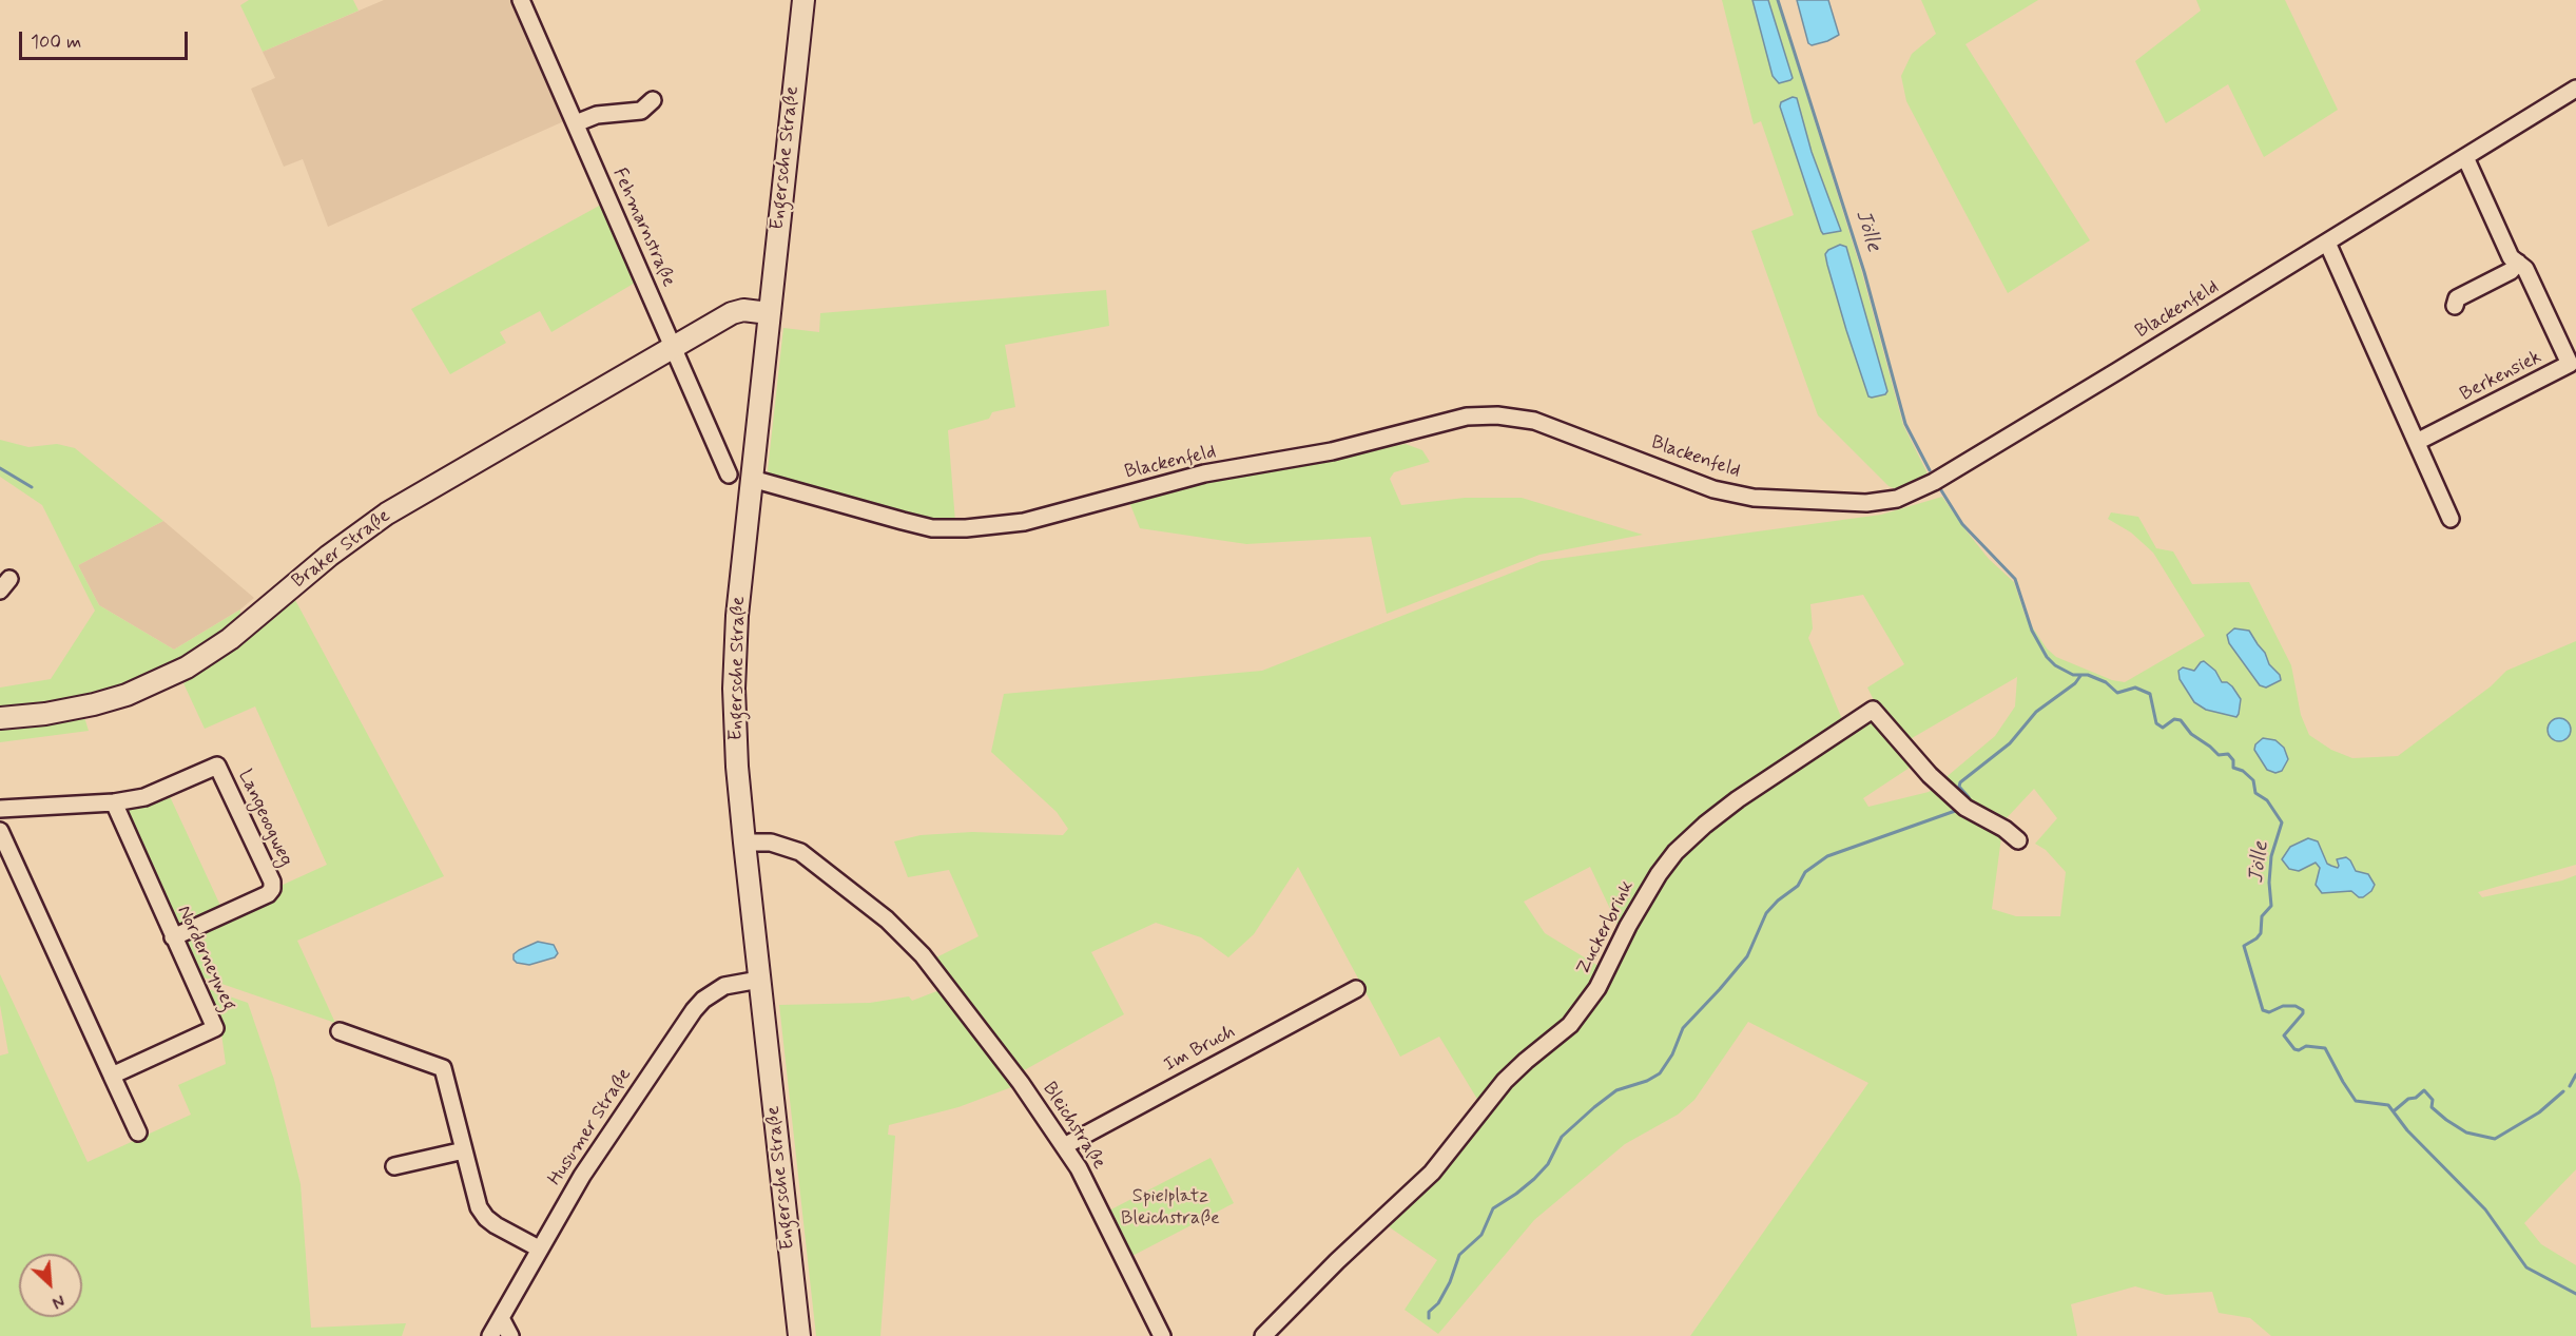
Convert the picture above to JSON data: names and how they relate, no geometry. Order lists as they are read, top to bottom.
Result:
{
  "streets": {
    "main road": ["Engersche Straße", "Braker Straße"],
    "street": [
      "Fehmarnstraße",
      "Blackenfeld",
      "Berkensiek",
      "Langeoogweg",
      "Zuckerbrink",
      "Norderneyweg",
      "Im Bruch",
      "Bleichstraße",
      "Husumer Straße"
    ]
  },
  "crossings": [
    ["Engersche Straße", "Blackenfeld"],
    ["Engersche Straße", "Braker Straße"],
    ["Engersche Straße", "Bleichstraße"],
    ["Engersche Straße", "Husumer Straße"],
    ["Fehmarnstraße", "Braker Straße"],
    ["Blackenfeld", "Berkensiek"],
    ["Langeoogweg", "Norderneyweg"],
    ["Im Bruch", "Bleichstraße"]
  ],
  "water": ["Jölle"],
  "parks": ["Spielplatz Bleichstraße"],
  "scale_bar": "100 m",
  "north": "bottom right"
}
